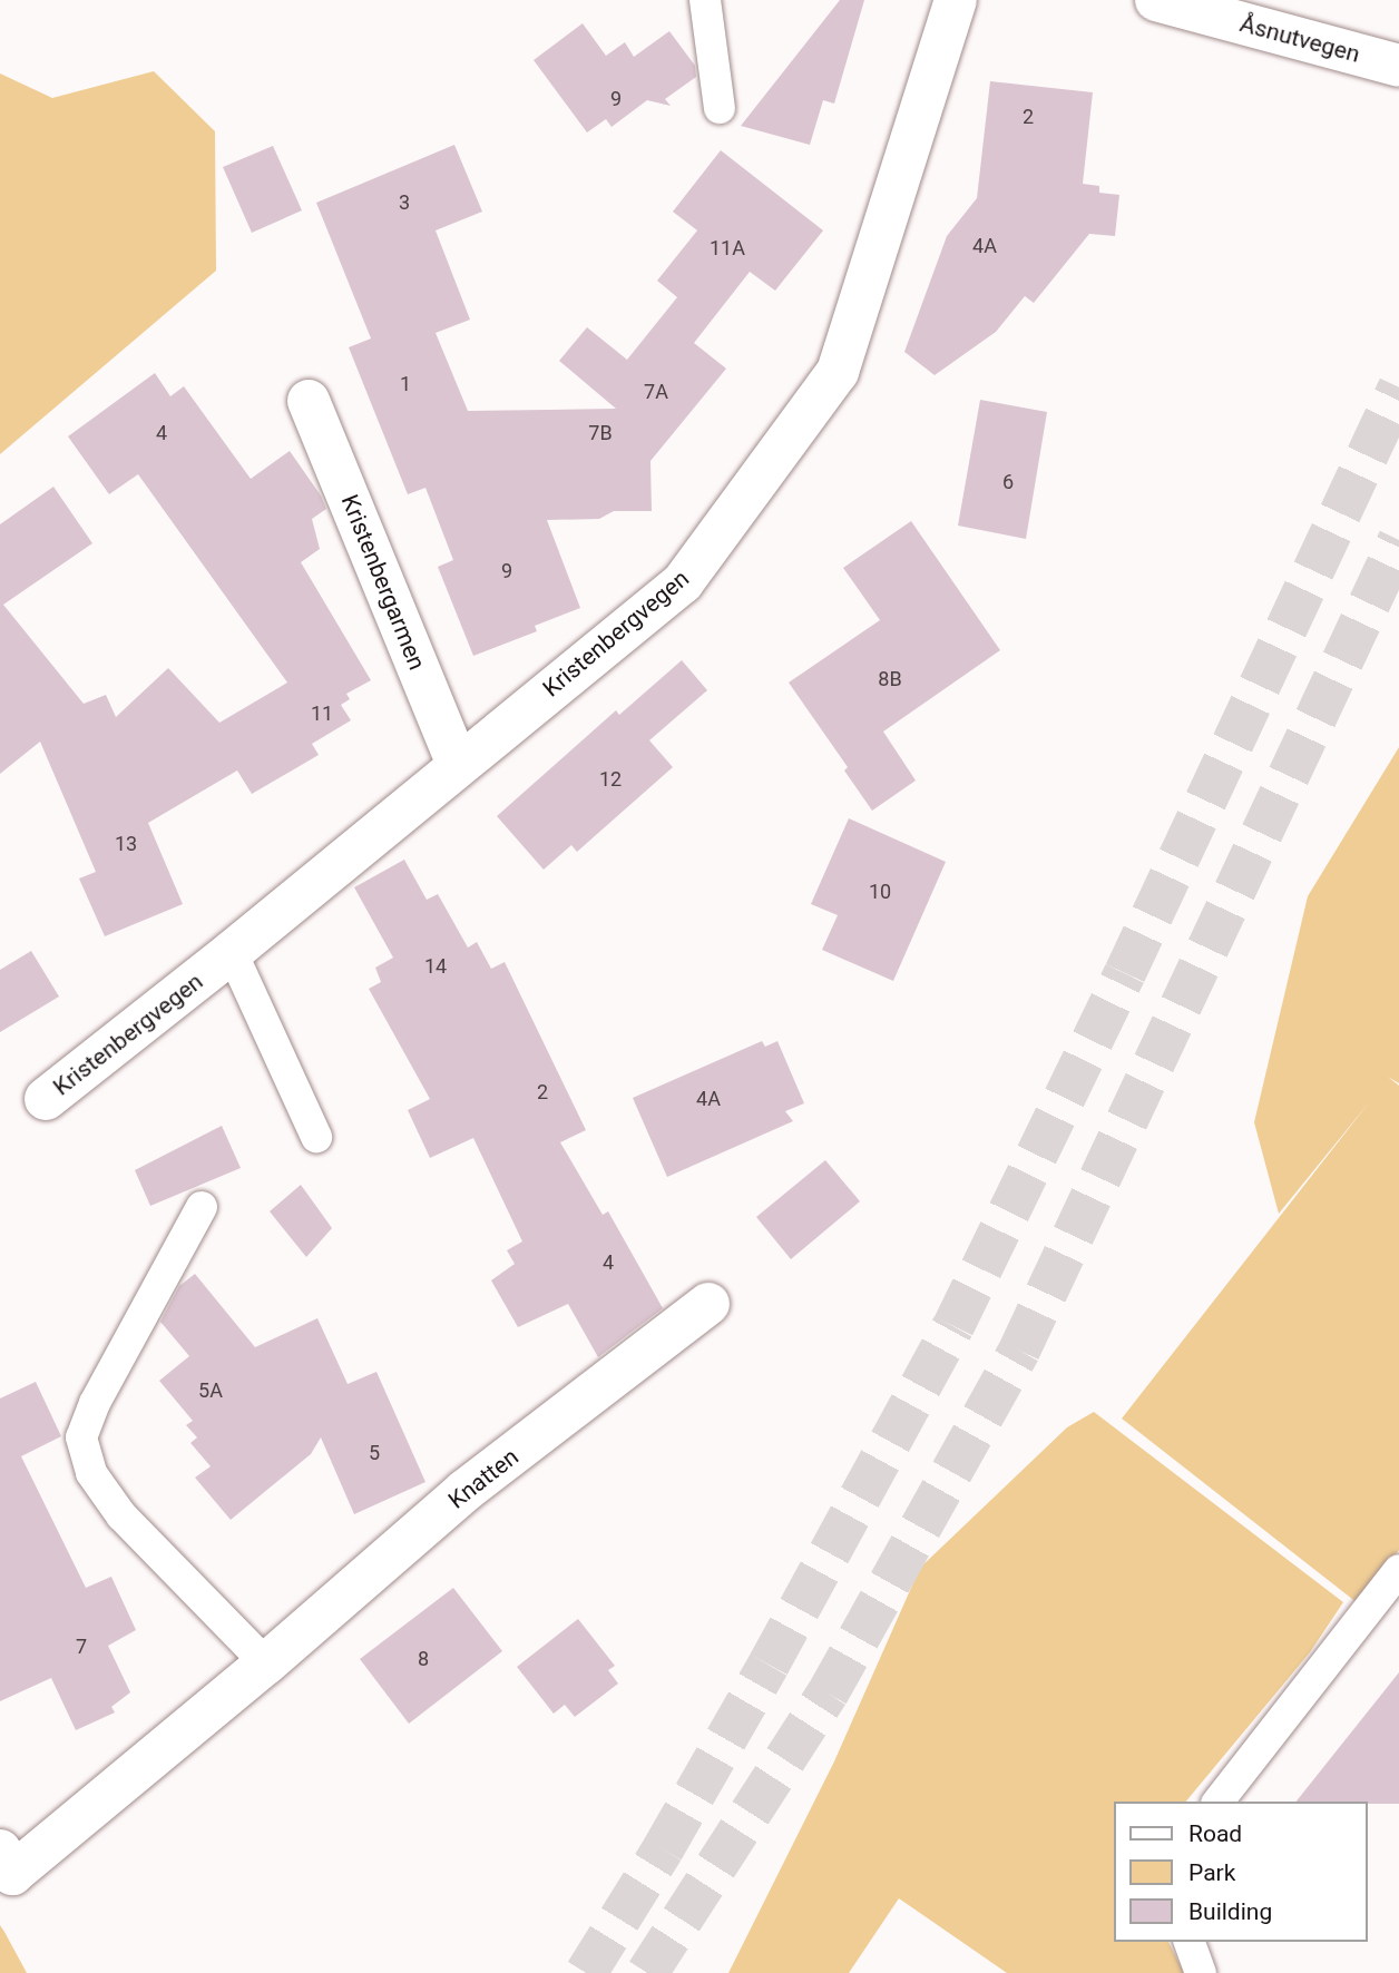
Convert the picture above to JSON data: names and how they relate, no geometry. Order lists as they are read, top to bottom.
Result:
{
  "streets": {
    "street": [
      "Åsnutvegen",
      "Kristenbergarmen",
      "Kristenbergvegen",
      "Knatten"
    ]
  },
  "crossings": [
    ["Kristenbergarmen", "Kristenbergvegen"]
  ],
  "house_numbers": [
    "9",
    "2",
    "3",
    "4A",
    "11A",
    "1",
    "7A",
    "4",
    "7B",
    "6",
    "9",
    "8B",
    "11",
    "12",
    "13",
    "10",
    "14",
    "2",
    "4A",
    "4",
    "5A",
    "5",
    "7",
    "8"
  ],
  "legend": ["Road", "Park", "Building"]
}
